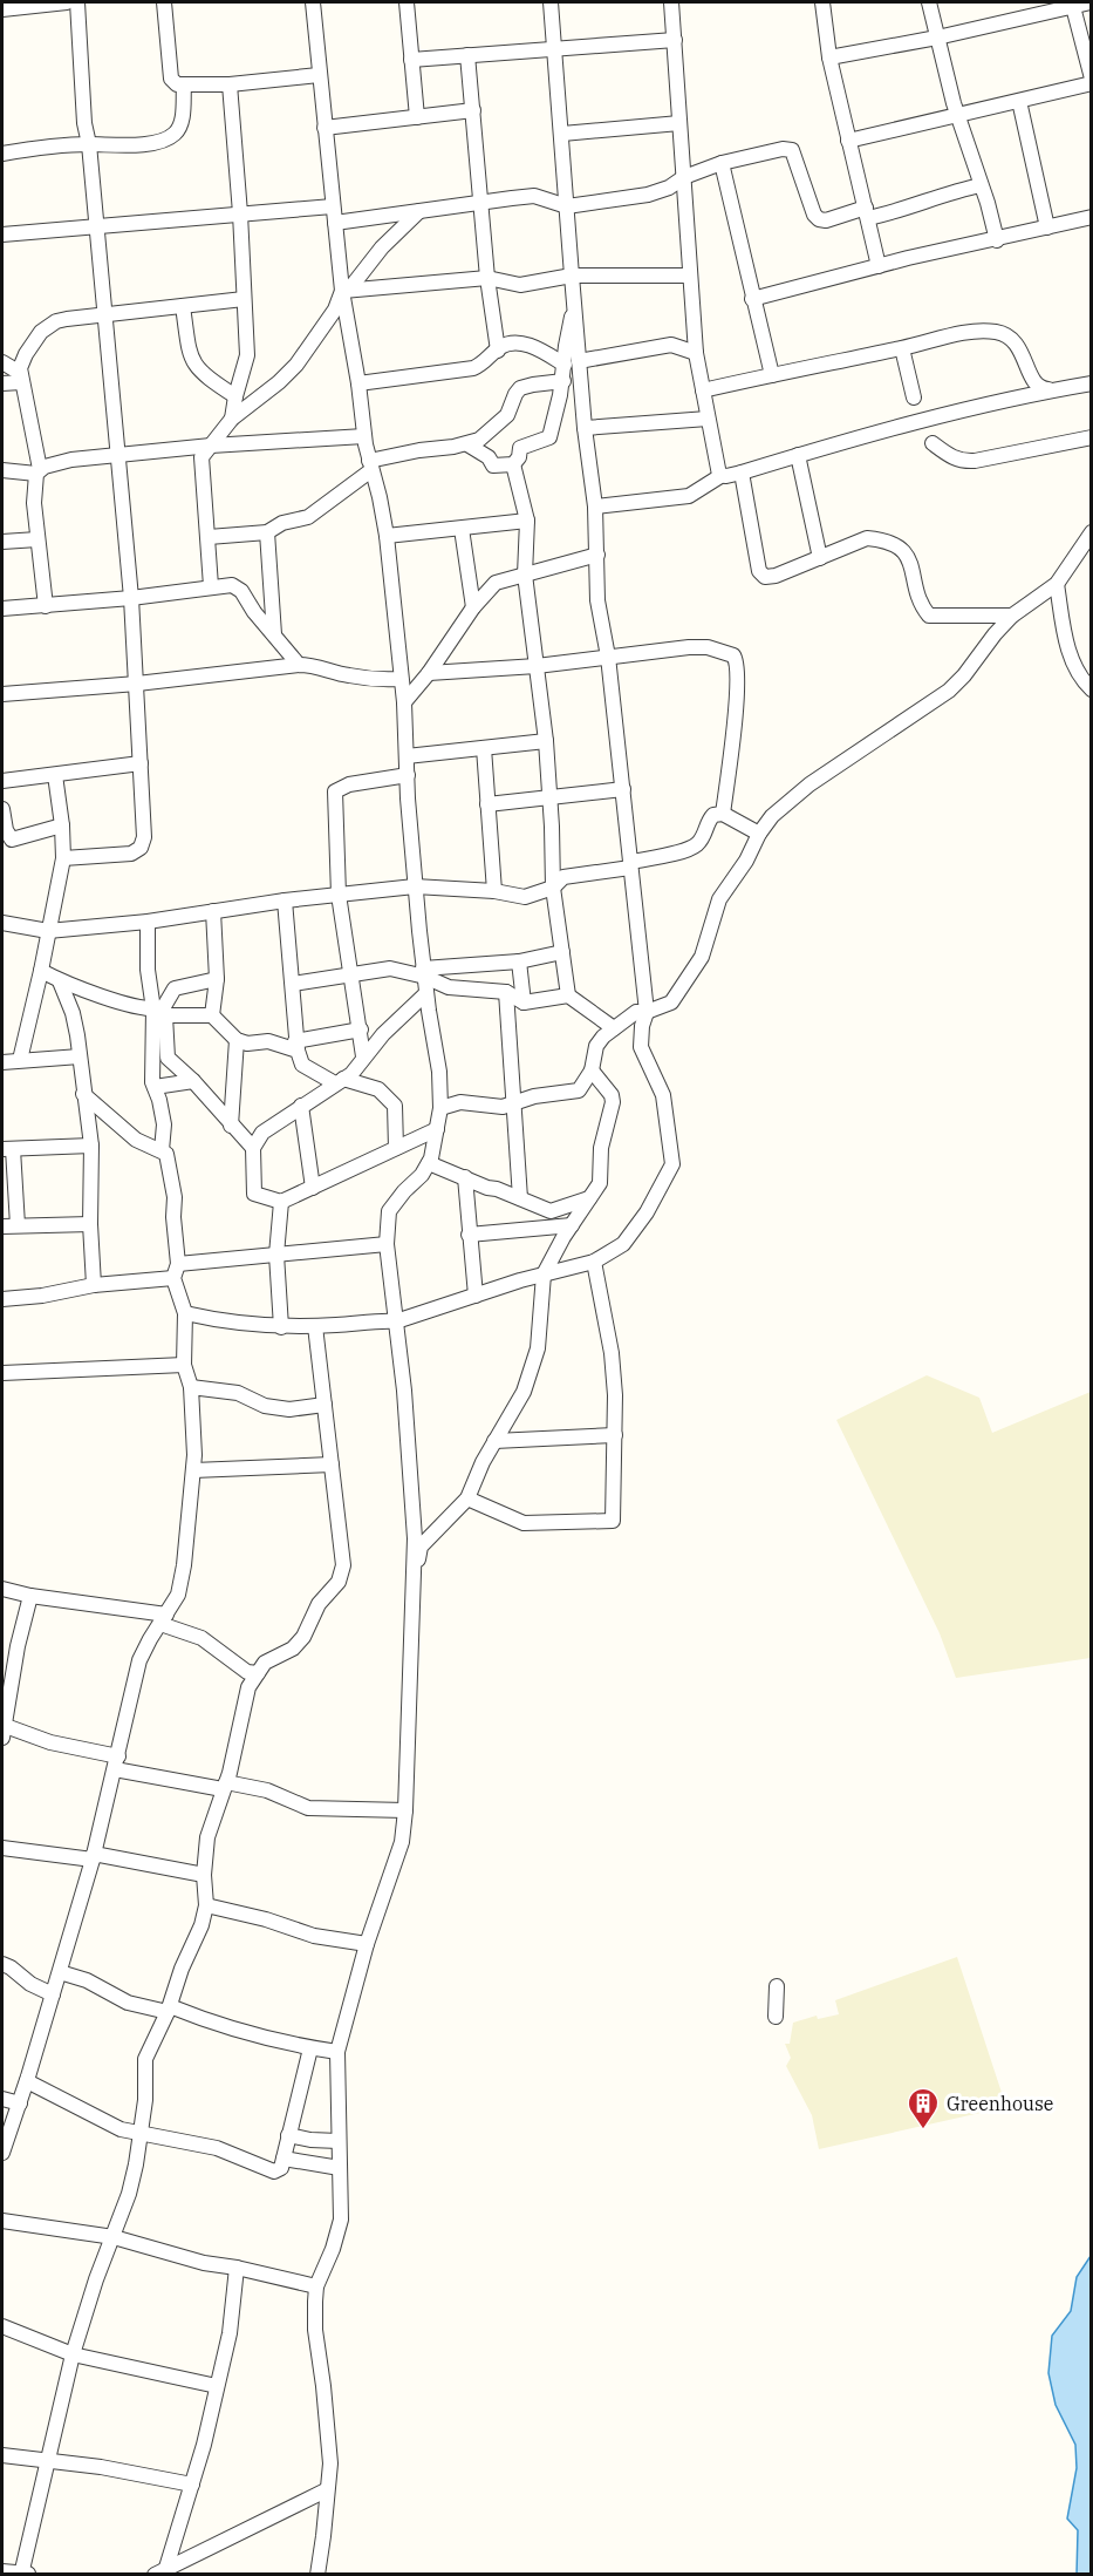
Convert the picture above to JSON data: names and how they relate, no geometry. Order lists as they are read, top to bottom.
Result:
{
  "places": {
    "building": ["Greenhouse"]
  }
}
